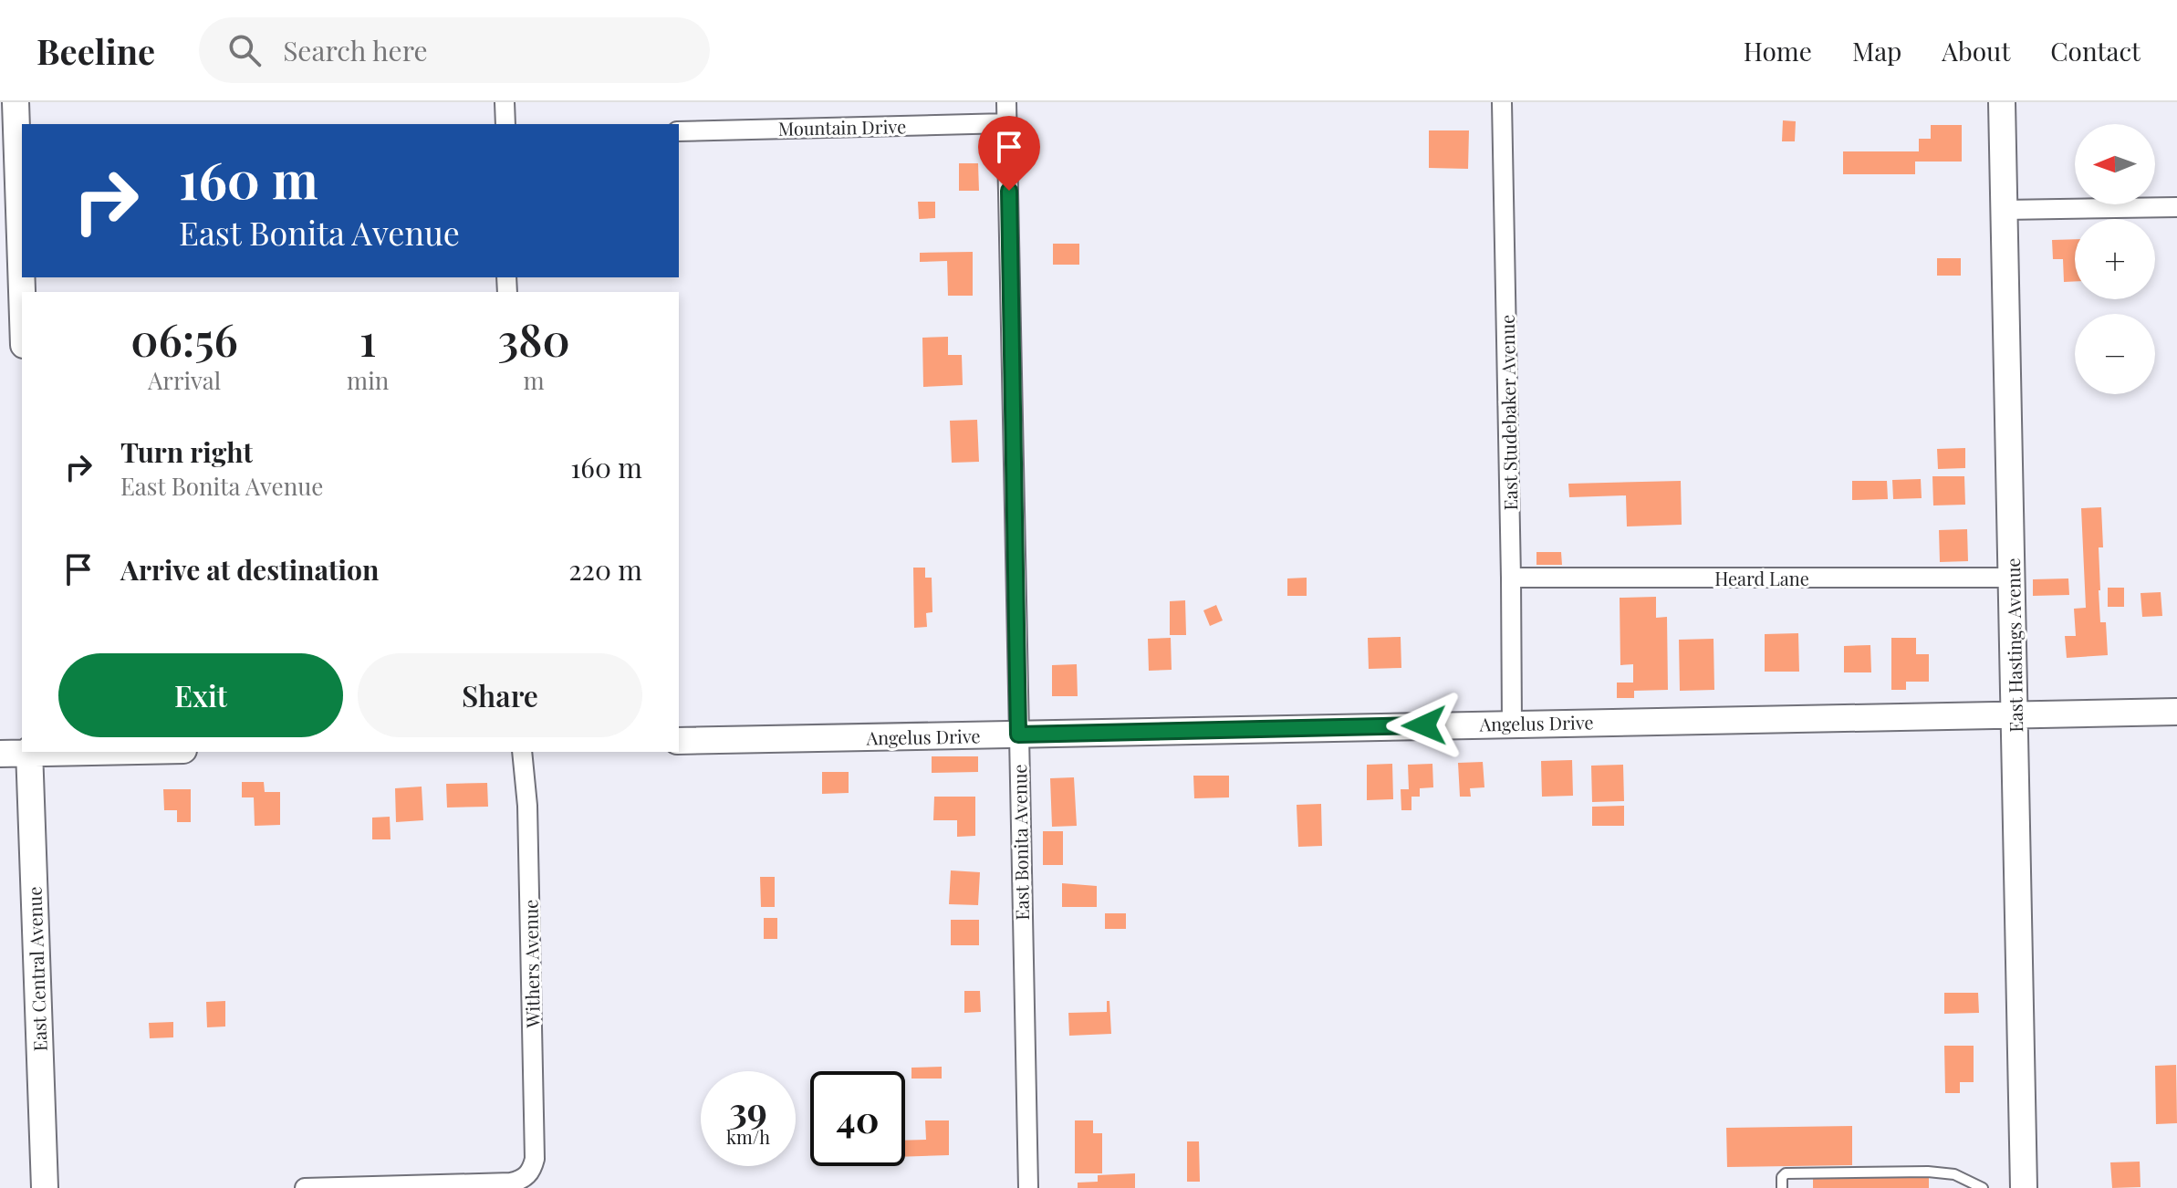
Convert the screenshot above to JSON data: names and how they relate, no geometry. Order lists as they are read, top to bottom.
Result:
{
  "streets": {
    "street": [
      "Mountain Drive",
      "East Studebaker Avenue",
      "Heard Lane",
      "East Hastings Avenue",
      "Angelus Drive",
      "East Bonita Avenue",
      "Withers Avenue",
      "East Central Avenue"
    ]
  },
  "crossings": [
    ["Mountain Drive", "East Bonita Avenue"],
    ["East Studebaker Avenue", "Heard Lane"],
    ["East Studebaker Avenue", "Angelus Drive"],
    ["Heard Lane", "East Hastings Avenue"],
    ["East Hastings Avenue", "Angelus Drive"],
    ["Angelus Drive", "East Bonita Avenue"]
  ],
  "north": "left",
  "page": {
    "header": "Beeline",
    "search": "Search here",
    "nav": [
      "Home",
      "Map",
      "About",
      "Contact"
    ],
    "map_buttons": ["+", "−"],
    "turn": ["160 m", "East Bonita Avenue"],
    "eta": [
      "06:56",
      "Arrival",
      "1",
      "min",
      "380",
      "m"
    ],
    "list": [
      {
        "name": "Turn right",
        "note": "East Bonita Avenue",
        "value": "160 m"
      },
      {
        "name": "Arrive at destination",
        "value": "220 m"
      }
    ],
    "buttons": ["Exit", "Share"],
    "speed": "39 km/h",
    "limit": "40"
  }
}
